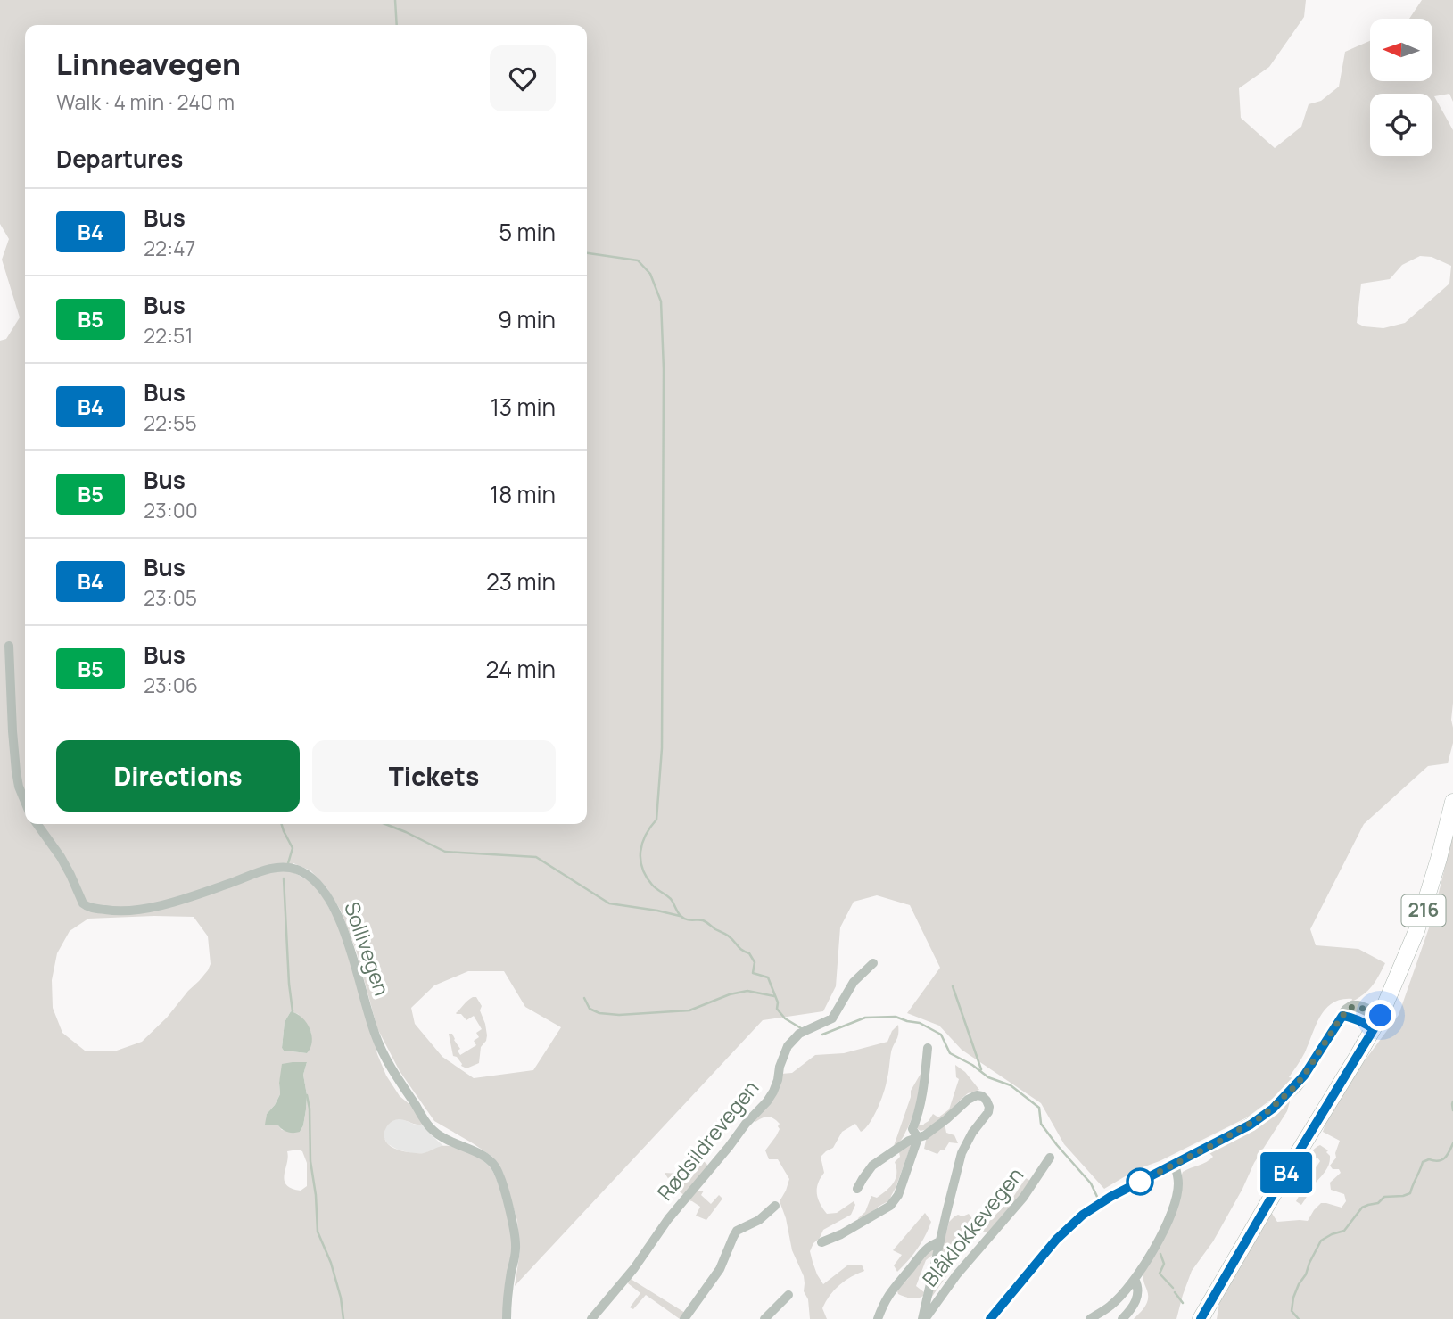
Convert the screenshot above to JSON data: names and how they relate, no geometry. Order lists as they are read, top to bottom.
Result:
{
  "streets": {
    "main road": ["216"],
    "street": ["Sollivegen", "Rødsildrevegen", "Blåklokkevegen"]
  },
  "lines": ["bus line B4"],
  "north": "left",
  "page": {
    "on_map": "B4",
    "heading": [
      ["Linneavegen", "Walk · 4 min · 240 m"],
      "Departures"
    ],
    "list": [
      {
        "mark": "B4",
        "name": "Bus",
        "note": "22:47",
        "value": "5 min"
      },
      {
        "mark": "B5",
        "name": "Bus",
        "note": "22:51",
        "value": "9 min"
      },
      {
        "mark": "B4",
        "name": "Bus",
        "note": "22:55",
        "value": "13 min"
      },
      {
        "mark": "B5",
        "name": "Bus",
        "note": "23:00",
        "value": "18 min"
      },
      {
        "mark": "B4",
        "name": "Bus",
        "note": "23:05",
        "value": "23 min"
      },
      {
        "mark": "B5",
        "name": "Bus",
        "note": "23:06",
        "value": "24 min"
      }
    ],
    "buttons": ["Directions", "Tickets"]
  }
}
